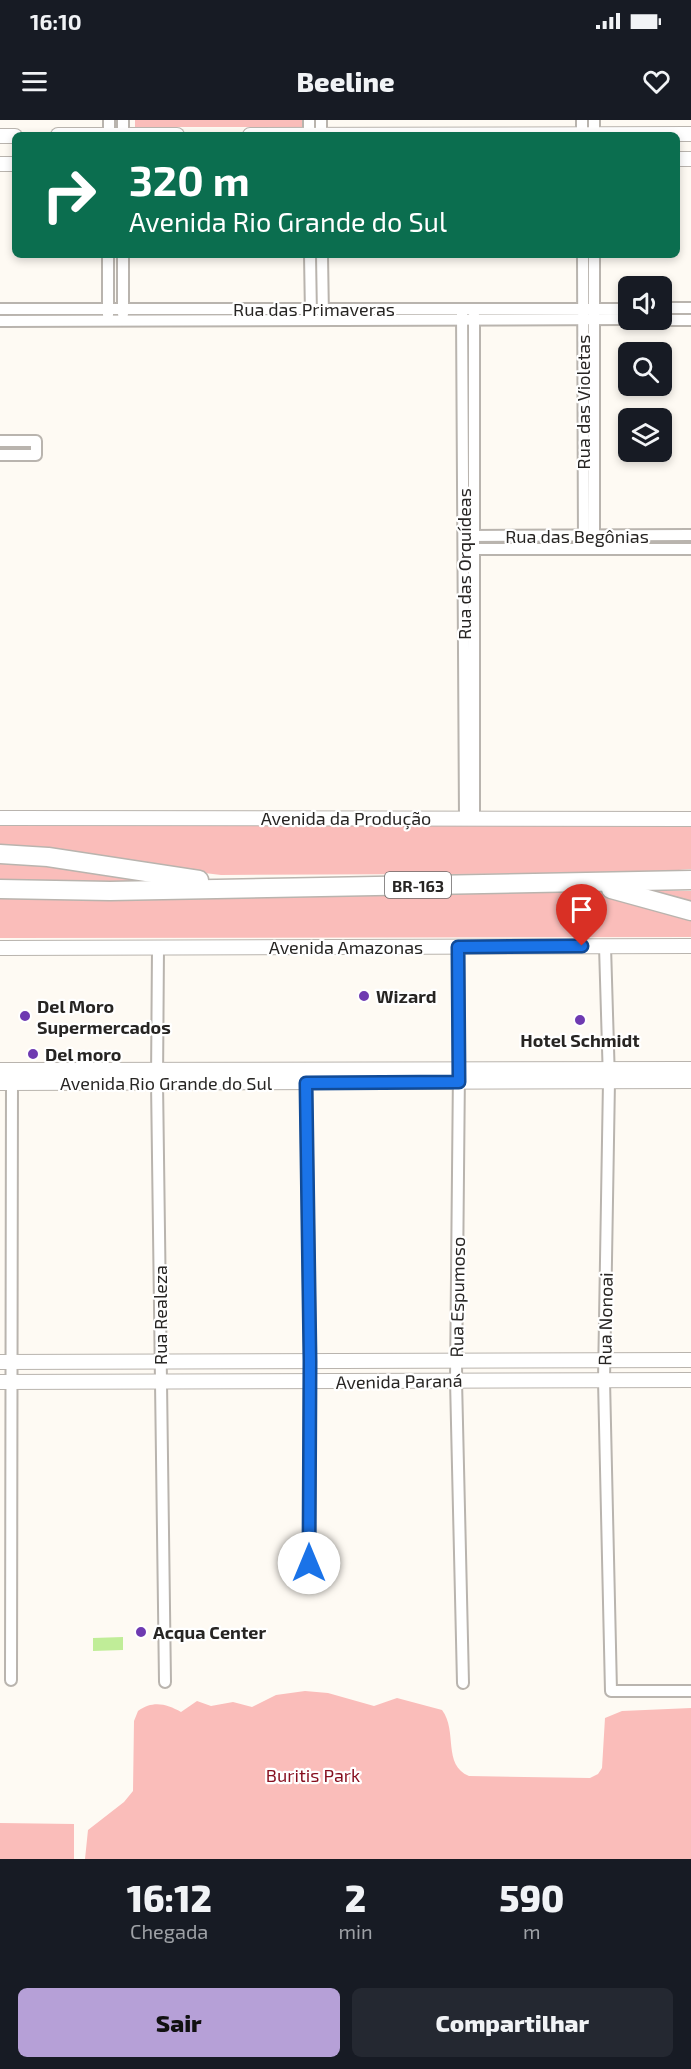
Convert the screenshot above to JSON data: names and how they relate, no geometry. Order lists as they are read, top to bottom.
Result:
{
  "streets": {
    "highway": ["BR-163"],
    "street": [
      "Rua das Primaveras",
      "Rua das Violetas",
      "Rua das Begônias",
      "Rua das Orquídeas",
      "Avenida da Produção",
      "Avenida Amazonas",
      "Avenida Rio Grande do Sul",
      "Rua Espumoso",
      "Rua Realeza",
      "Rua Nonoai",
      "Avenida Paraná"
    ]
  },
  "crossings": [
    ["Rua das Primaveras", "Rua das Violetas"],
    ["Rua das Primaveras", "Rua das Orquídeas"],
    ["Rua das Violetas", "Rua das Begônias"],
    ["Rua das Begônias", "Rua das Orquídeas"],
    ["Rua das Orquídeas", "Avenida da Produção"],
    ["Avenida Amazonas", "Rua Espumoso"],
    ["Avenida Amazonas", "Rua Realeza"],
    ["Avenida Amazonas", "Rua Nonoai"],
    ["Avenida Rio Grande do Sul", "Rua Espumoso"],
    ["Avenida Rio Grande do Sul", "Rua Realeza"],
    ["Avenida Rio Grande do Sul", "Rua Nonoai"],
    ["Rua Espumoso", "Avenida Paraná"],
    ["Rua Realeza", "Avenida Paraná"],
    ["Rua Nonoai", "Avenida Paraná"]
  ],
  "parks": ["Buritis Park"],
  "places": [
    "Wizard",
    "Del Moro Supermercados",
    "Hotel Schmidt",
    "Del moro",
    "Acqua Center"
  ],
  "page": {
    "status": "16:10",
    "header": "Beeline",
    "turn": ["320 m", "Avenida Rio Grande do Sul"],
    "eta": [
      "16:12",
      "Chegada",
      "2",
      "min",
      "590",
      "m"
    ],
    "buttons": ["Sair", "Compartilhar"]
  }
}
